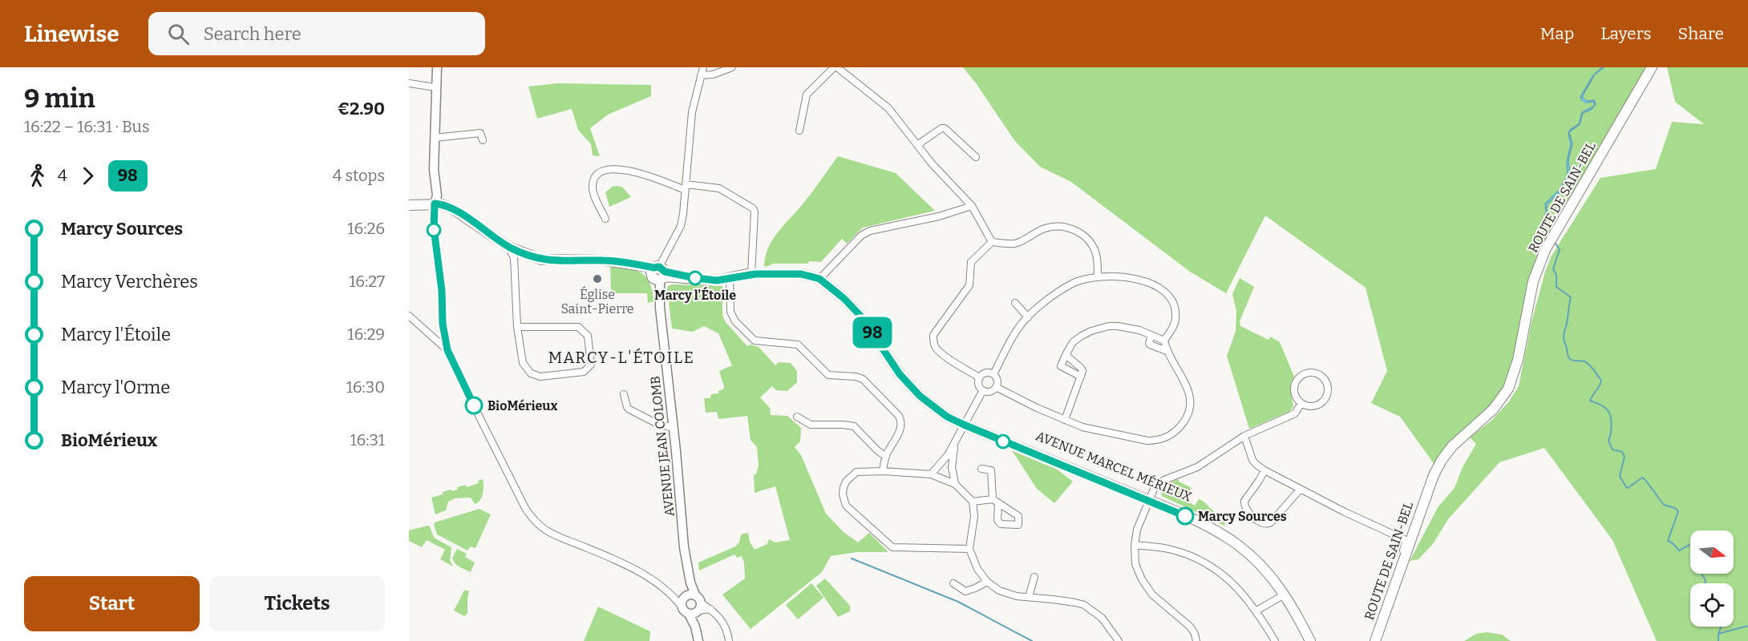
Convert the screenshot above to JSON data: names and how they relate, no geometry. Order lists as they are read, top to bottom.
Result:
{
  "streets": {
    "main road": ["ROUTE DE SAIN-BEL", "AVENUE MARCEL MÉRIEUX"],
    "street": ["AVENUE JEAN COLOMB"]
  },
  "crossings": [
    ["AVENUE JEAN COLOMB", "AVENUE MARCEL MÉRIEUX"]
  ],
  "districts": ["MARCY-L'ÉTOILE"],
  "places": [
    "Marcy l'Étoile",
    "Église Saint-Pierre",
    "BioMérieux",
    "Marcy Sources"
  ],
  "lines": ["bus line 98"],
  "north": "right",
  "page": {
    "header": "Linewise",
    "search": "Search here",
    "nav": ["Map", "Layers", "Share"],
    "heading": ["9 min", "16:22 – 16:31 · Bus", "€2.90"],
    "on_map": "98",
    "legs": ["4", "98", "4 stops"],
    "list": [
      {
        "name": "Marcy Sources",
        "value": "16:26"
      },
      {
        "name": "Marcy Verchères",
        "value": "16:27"
      },
      {
        "name": "Marcy l'Étoile",
        "value": "16:29"
      },
      {
        "name": "Marcy l'Orme",
        "value": "16:30"
      },
      {
        "name": "BioMérieux",
        "value": "16:31"
      }
    ],
    "buttons": ["Start", "Tickets"]
  }
}
